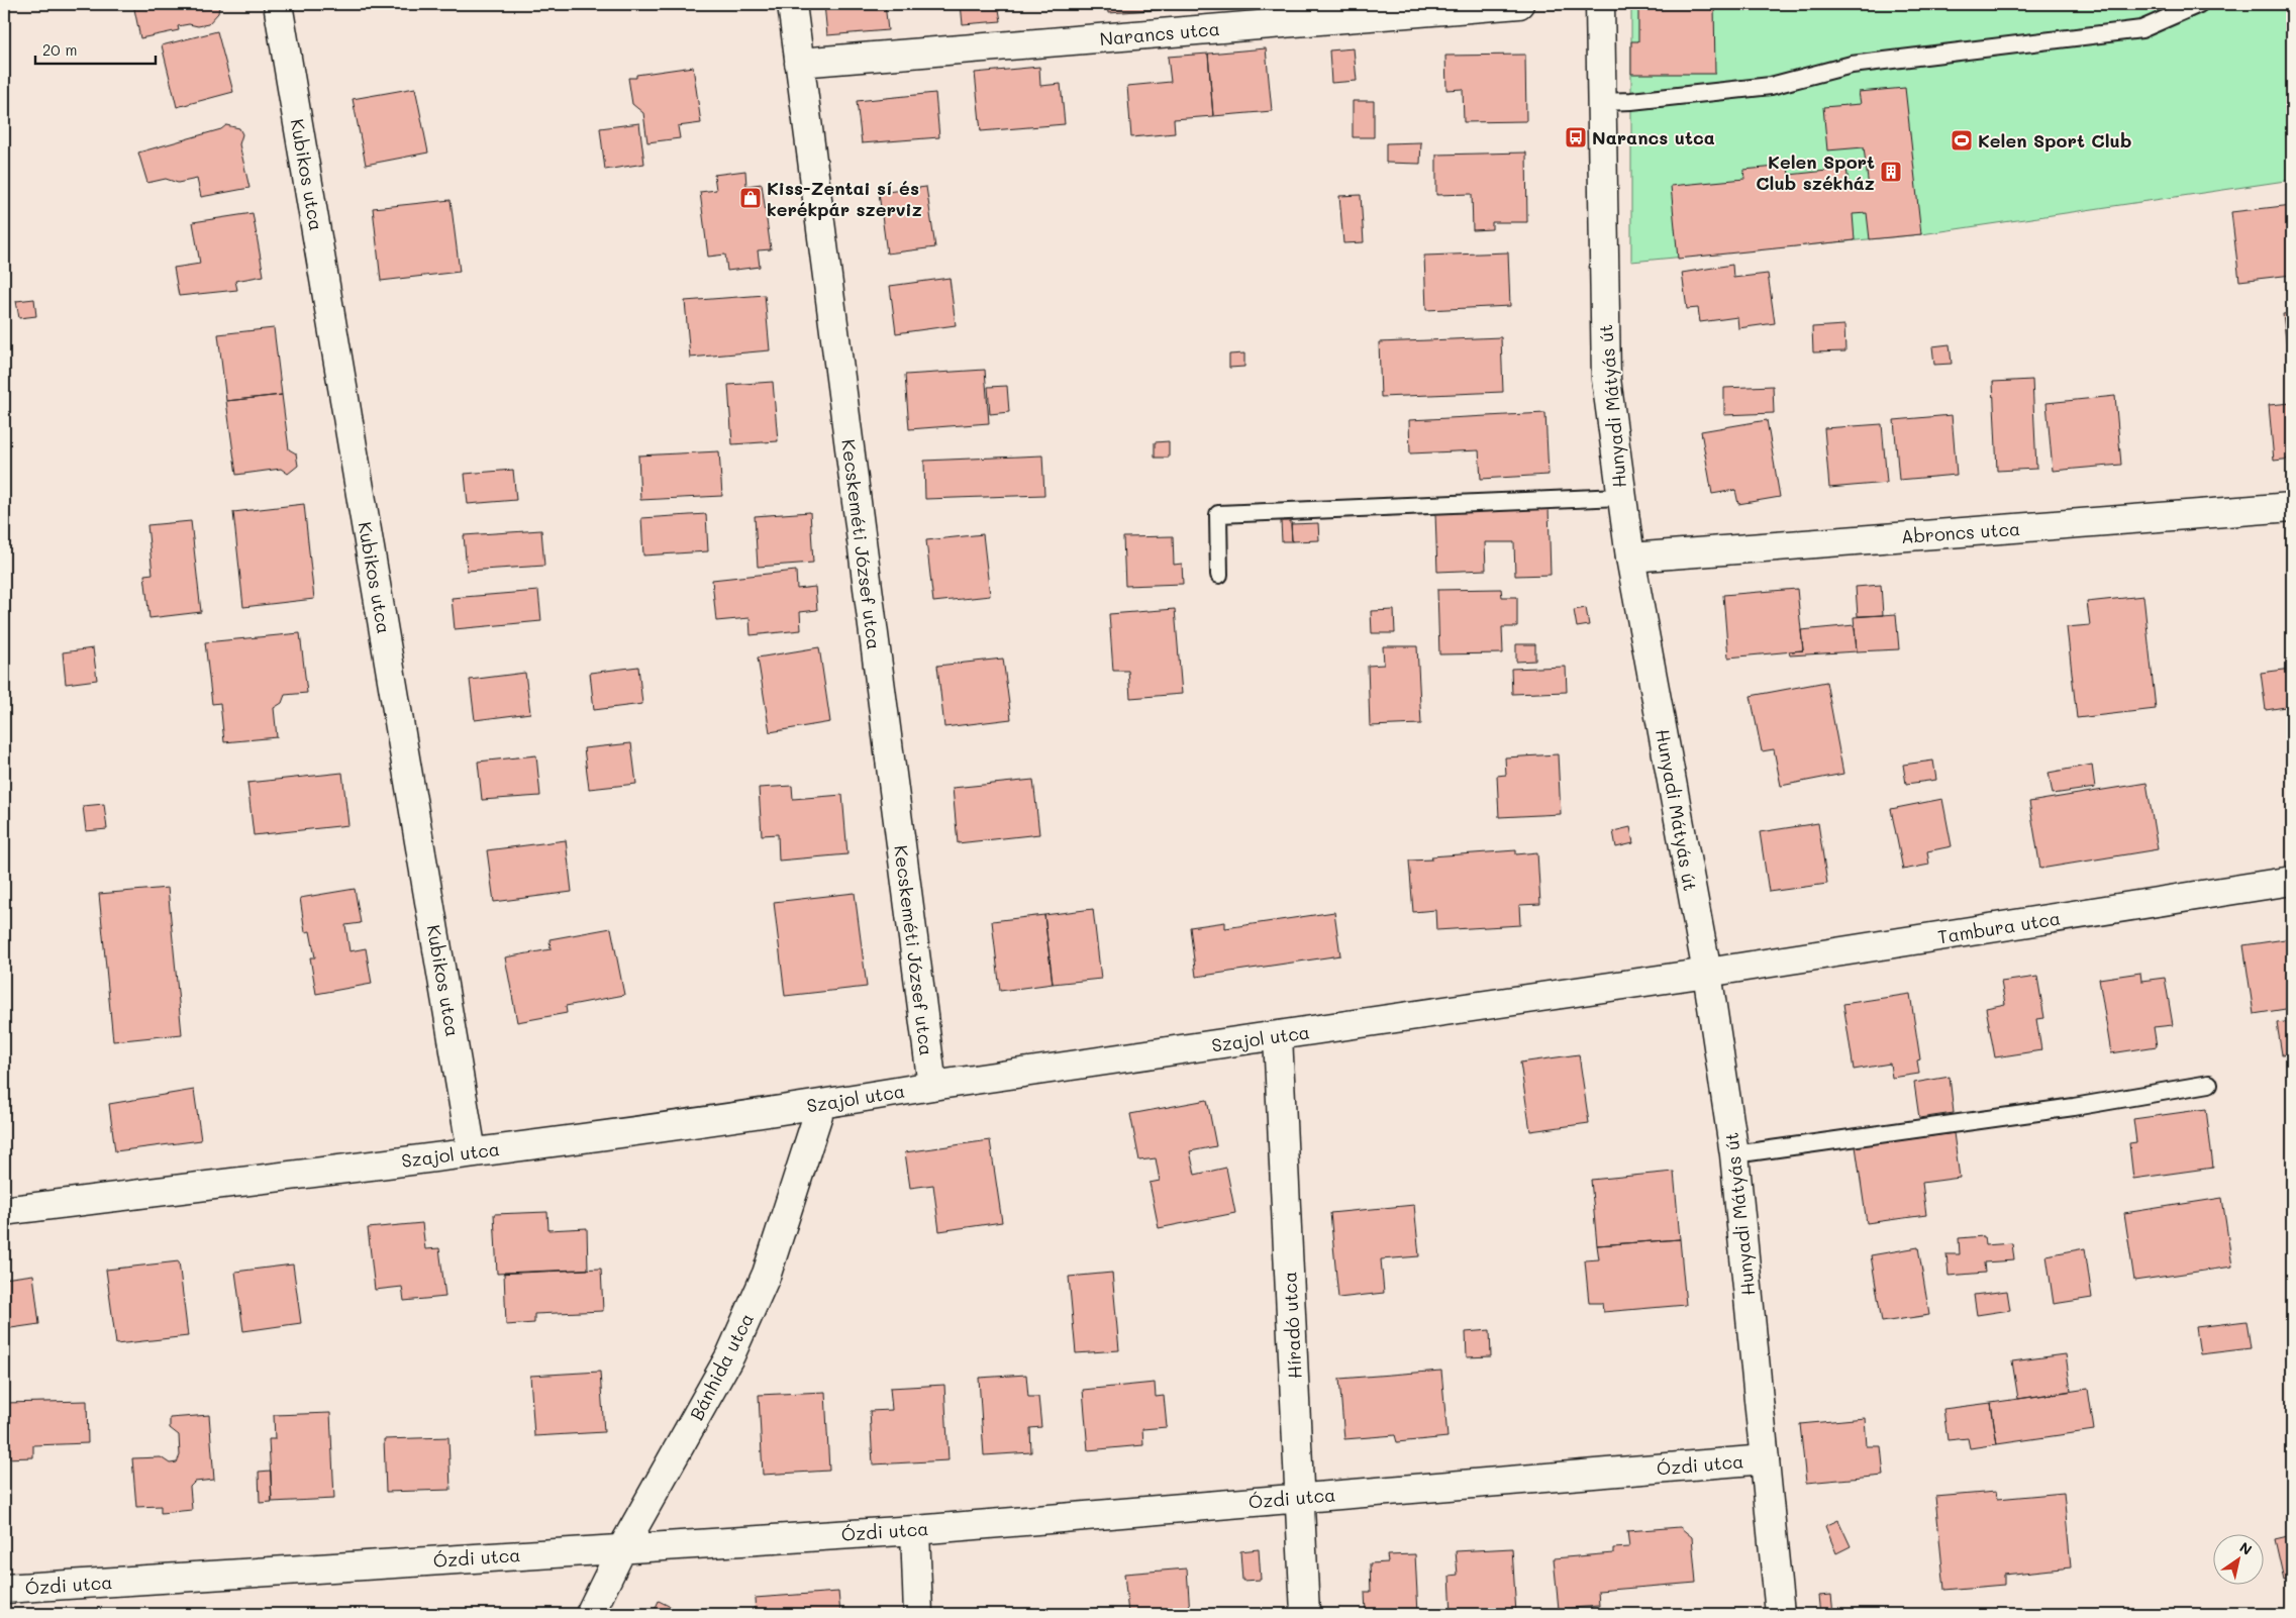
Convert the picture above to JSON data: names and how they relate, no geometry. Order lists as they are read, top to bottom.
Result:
{
  "streets": {
    "street": [
      "Narancs utca",
      "Kubikos utca",
      "Hunyadi Mátyás út",
      "Abroncs utca",
      "Kecskeméti József utca",
      "Tambura utca",
      "Szajol utca",
      "Híradó utca",
      "Bánhida utca",
      "Ózdi utca"
    ]
  },
  "crossings": [
    ["Narancs utca", "Kecskeméti József utca"],
    ["Kubikos utca", "Szajol utca"],
    ["Hunyadi Mátyás út", "Abroncs utca"],
    ["Hunyadi Mátyás út", "Tambura utca"],
    ["Hunyadi Mátyás út", "Szajol utca"],
    ["Hunyadi Mátyás út", "Ózdi utca"],
    ["Kecskeméti József utca", "Szajol utca"],
    ["Tambura utca", "Szajol utca"],
    ["Szajol utca", "Híradó utca"],
    ["Szajol utca", "Bánhida utca"],
    ["Híradó utca", "Ózdi utca"],
    ["Bánhida utca", "Ózdi utca"]
  ],
  "places": {
    "bus stop": ["Narancs utca"],
    "sports": ["Kelen Sport Club"],
    "building": ["Kelen Sport Club székház"],
    "shop": ["Kiss-Zentai sí és kerékpár szerviz"]
  },
  "scale_bar": "20 m",
  "north": "top right"
}
